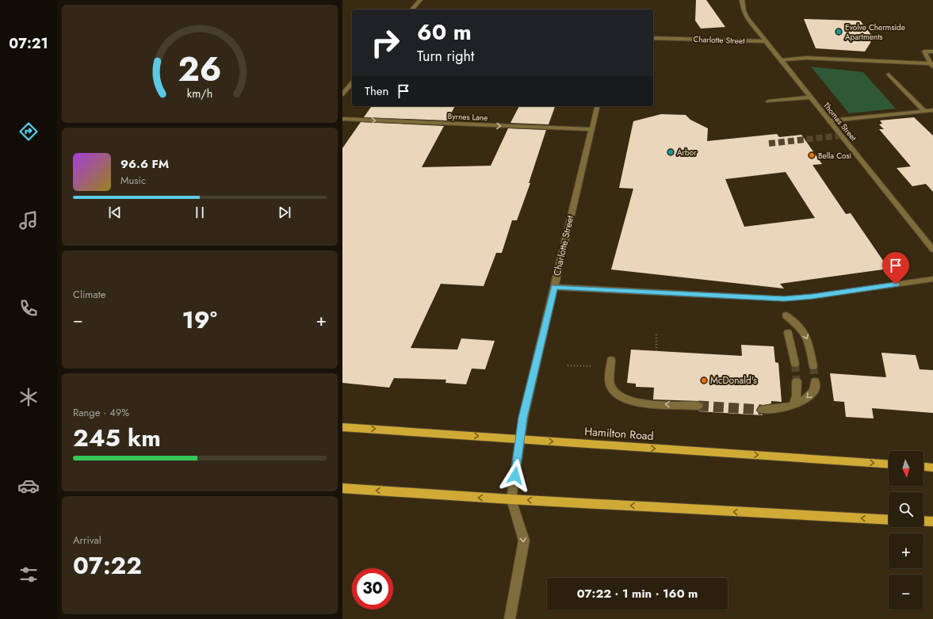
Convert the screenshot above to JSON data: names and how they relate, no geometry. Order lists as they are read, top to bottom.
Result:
{
  "streets": {
    "main road": ["Hamilton Road"],
    "street": ["Charlotte Street", "Byrnes Lane", "Thomas Street"]
  },
  "crossings": [
    ["Charlotte Street", "Byrnes Lane"],
    ["Charlotte Street", "Thomas Street"],
    ["Charlotte Street", "Hamilton Road"]
  ],
  "one_way": ["Byrnes Lane"],
  "places": [
    "Evolve Chermside Apartments",
    "Arbor",
    "Bella Cosi",
    "McDonald's"
  ],
  "north": "bottom",
  "page": {
    "tabs": "07:21",
    "turn": ["60 m", "Turn right"],
    "then": "Then",
    "song": ["96.6 FM", "Music"],
    "tile": [
      "Climate",
      ["Range · 49%", "245 km"],
      ["Arrival", "07:22"]
    ],
    "heat": ["−", "19°", "+"],
    "map_buttons": ["+", "−"],
    "limit": "30",
    "trip": "07:22 · 1 min · 160 m",
    "gauge": ["26", "km/h"]
  }
}
